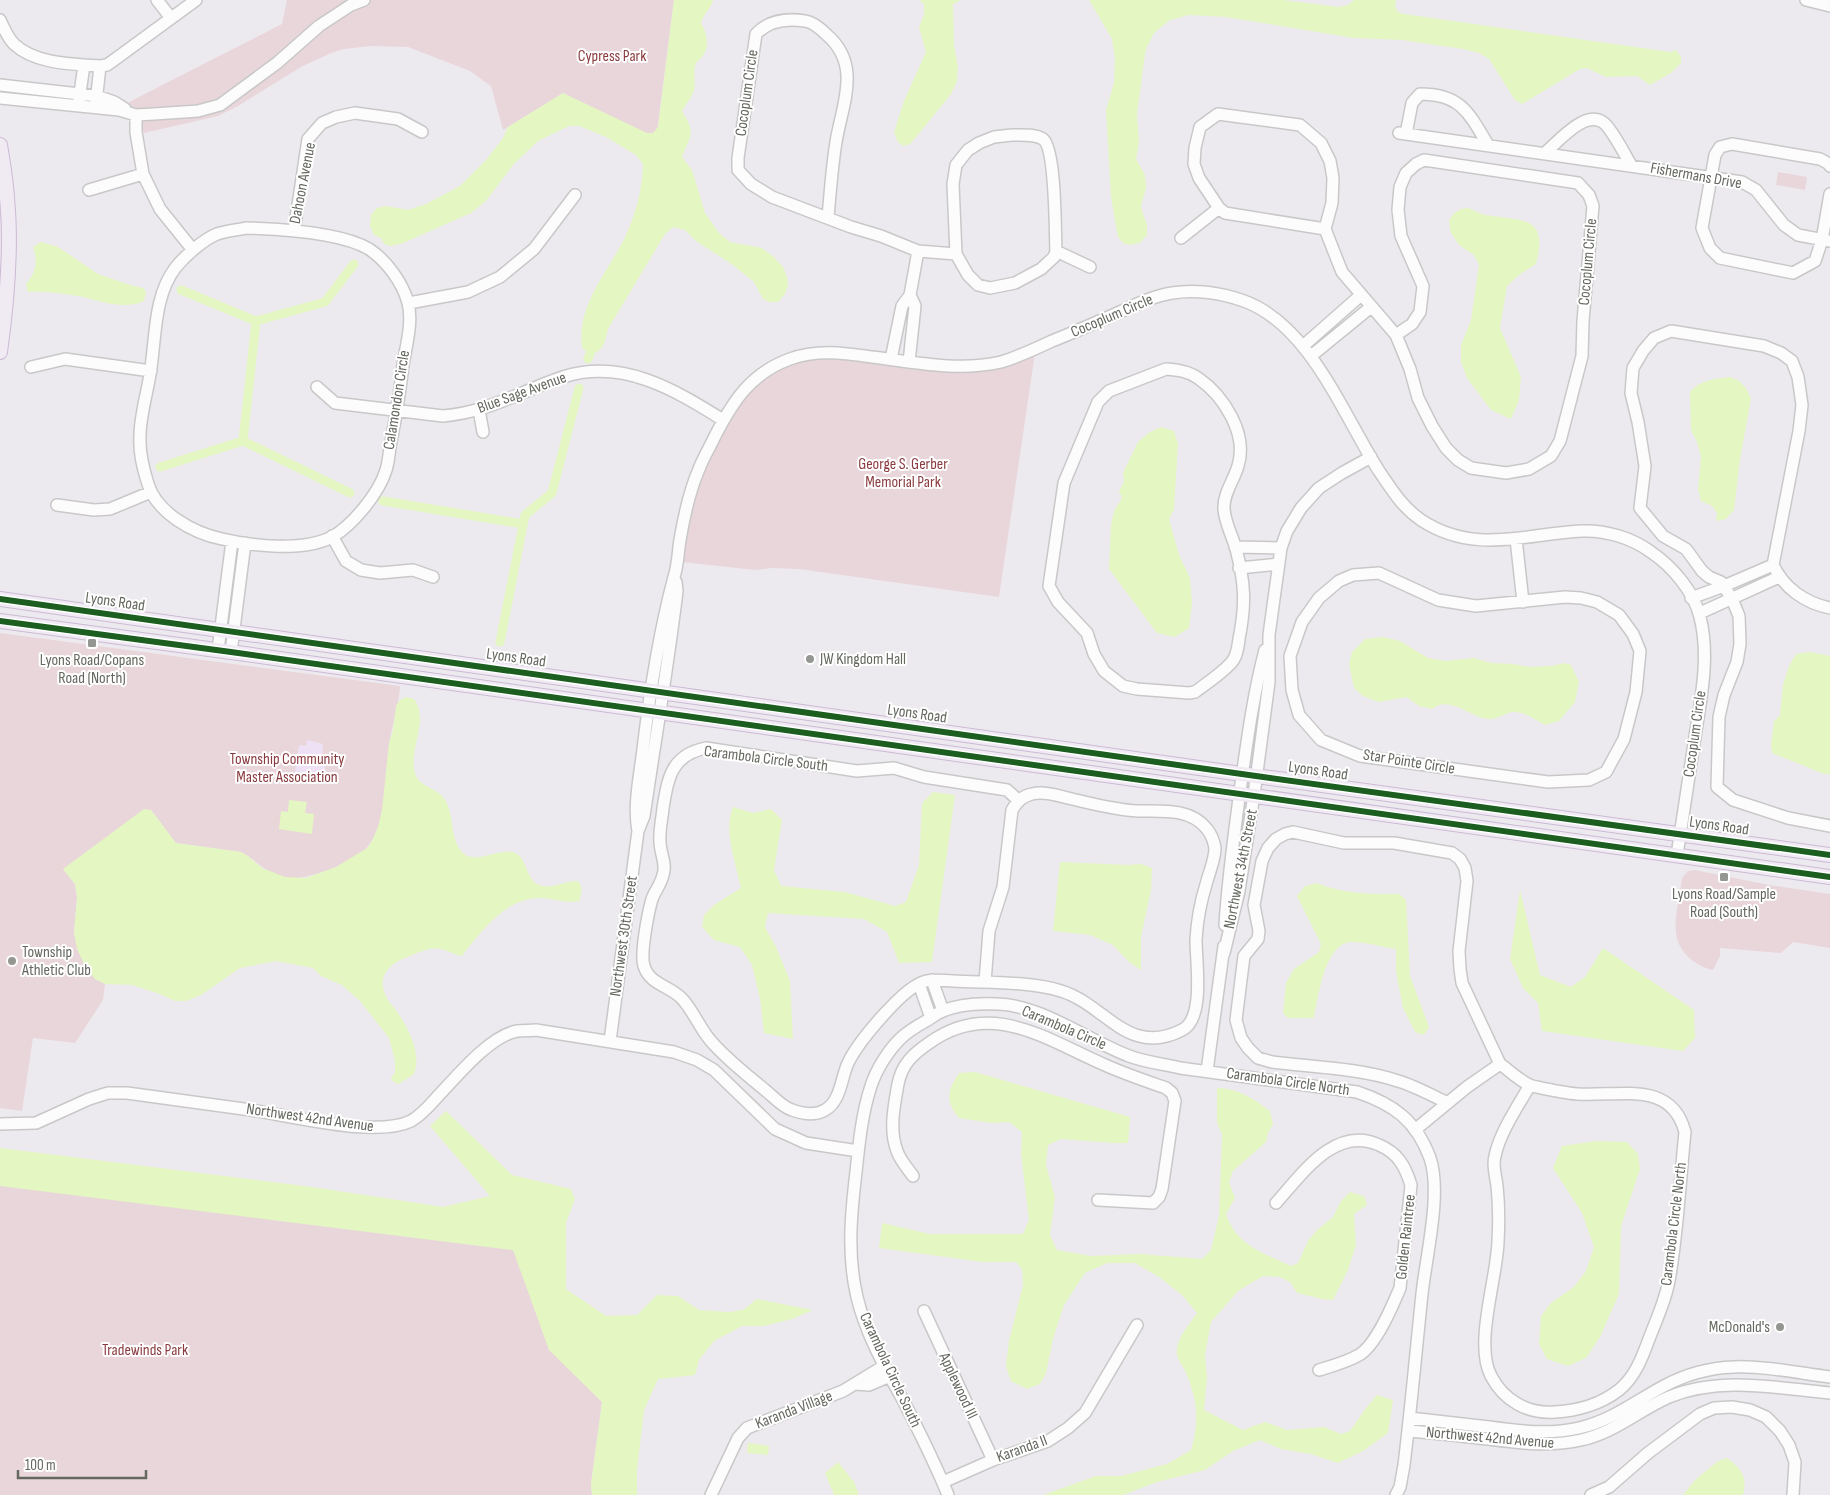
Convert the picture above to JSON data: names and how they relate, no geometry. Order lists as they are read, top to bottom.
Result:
{
  "streets": {
    "main road": ["Lyons Road"],
    "street": [
      "Cocoplum Circle",
      "Fishermans Drive",
      "Dahoon Avenue",
      "Blue Sage Avenue",
      "Calamondon Circle",
      "Carambola Circle South",
      "Star Pointe Circle",
      "Northwest 34th Street",
      "Northwest 30th Street",
      "Carambola Circle",
      "Carambola Circle North",
      "Northwest 42nd Avenue",
      "Golden Raintree",
      "Applewood III",
      "Karanda Village",
      "Karanda II"
    ]
  },
  "crossings": [
    ["Cocoplum Circle", "Blue Sage Avenue"],
    ["Cocoplum Circle", "Lyons Road"],
    ["Cocoplum Circle", "Northwest 34th Street"],
    ["Cocoplum Circle", "Northwest 30th Street"],
    ["Dahoon Avenue", "Calamondon Circle"],
    ["Blue Sage Avenue", "Calamondon Circle"],
    ["Blue Sage Avenue", "Northwest 30th Street"],
    ["Lyons Road", "Northwest 34th Street"],
    ["Lyons Road", "Northwest 30th Street"],
    ["Carambola Circle South", "Carambola Circle"],
    ["Carambola Circle South", "Northwest 42nd Avenue"],
    ["Carambola Circle South", "Karanda Village"],
    ["Carambola Circle South", "Karanda II"],
    ["Northwest 34th Street", "Carambola Circle"],
    ["Northwest 34th Street", "Carambola Circle North"],
    ["Northwest 30th Street", "Northwest 42nd Avenue"],
    ["Carambola Circle", "Carambola Circle North"],
    ["Carambola Circle", "Northwest 42nd Avenue"],
    ["Carambola Circle North", "Northwest 42nd Avenue"],
    ["Applewood III", "Karanda II"]
  ],
  "parks": [
    "Cypress Park",
    "George S. Gerber Memorial Park",
    "Township Community Master Association",
    "Tradewinds Park"
  ],
  "places": {
    "transit": ["Lyons Road/Copans Road (North)", "Lyons Road/Sample Road (South)"],
    "other": ["JW Kingdom Hall", "Township Athletic Club", "McDonald's"]
  },
  "scale_bar": "100 m"
}
